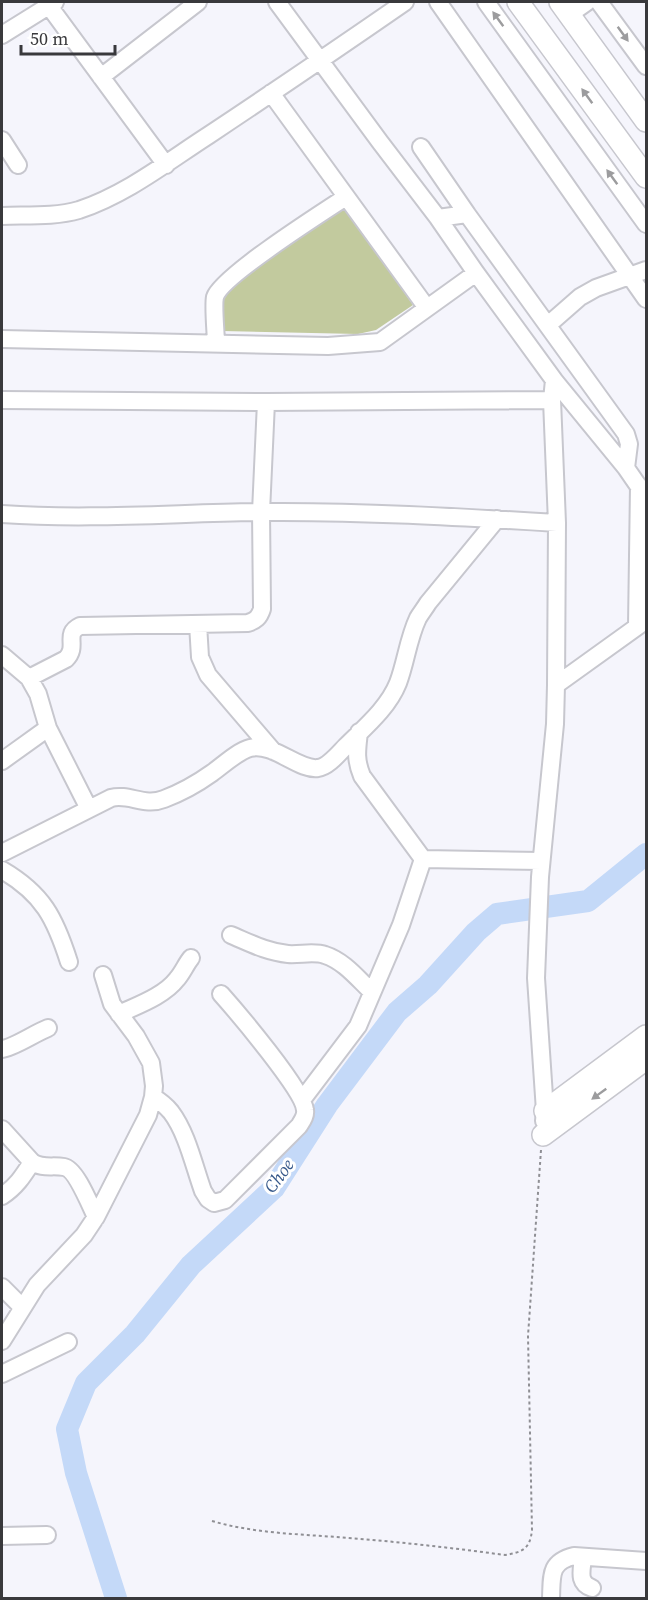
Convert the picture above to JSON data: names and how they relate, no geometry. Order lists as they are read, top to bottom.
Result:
{
  "water": ["Choe"],
  "scale_bar": "50 m"
}
